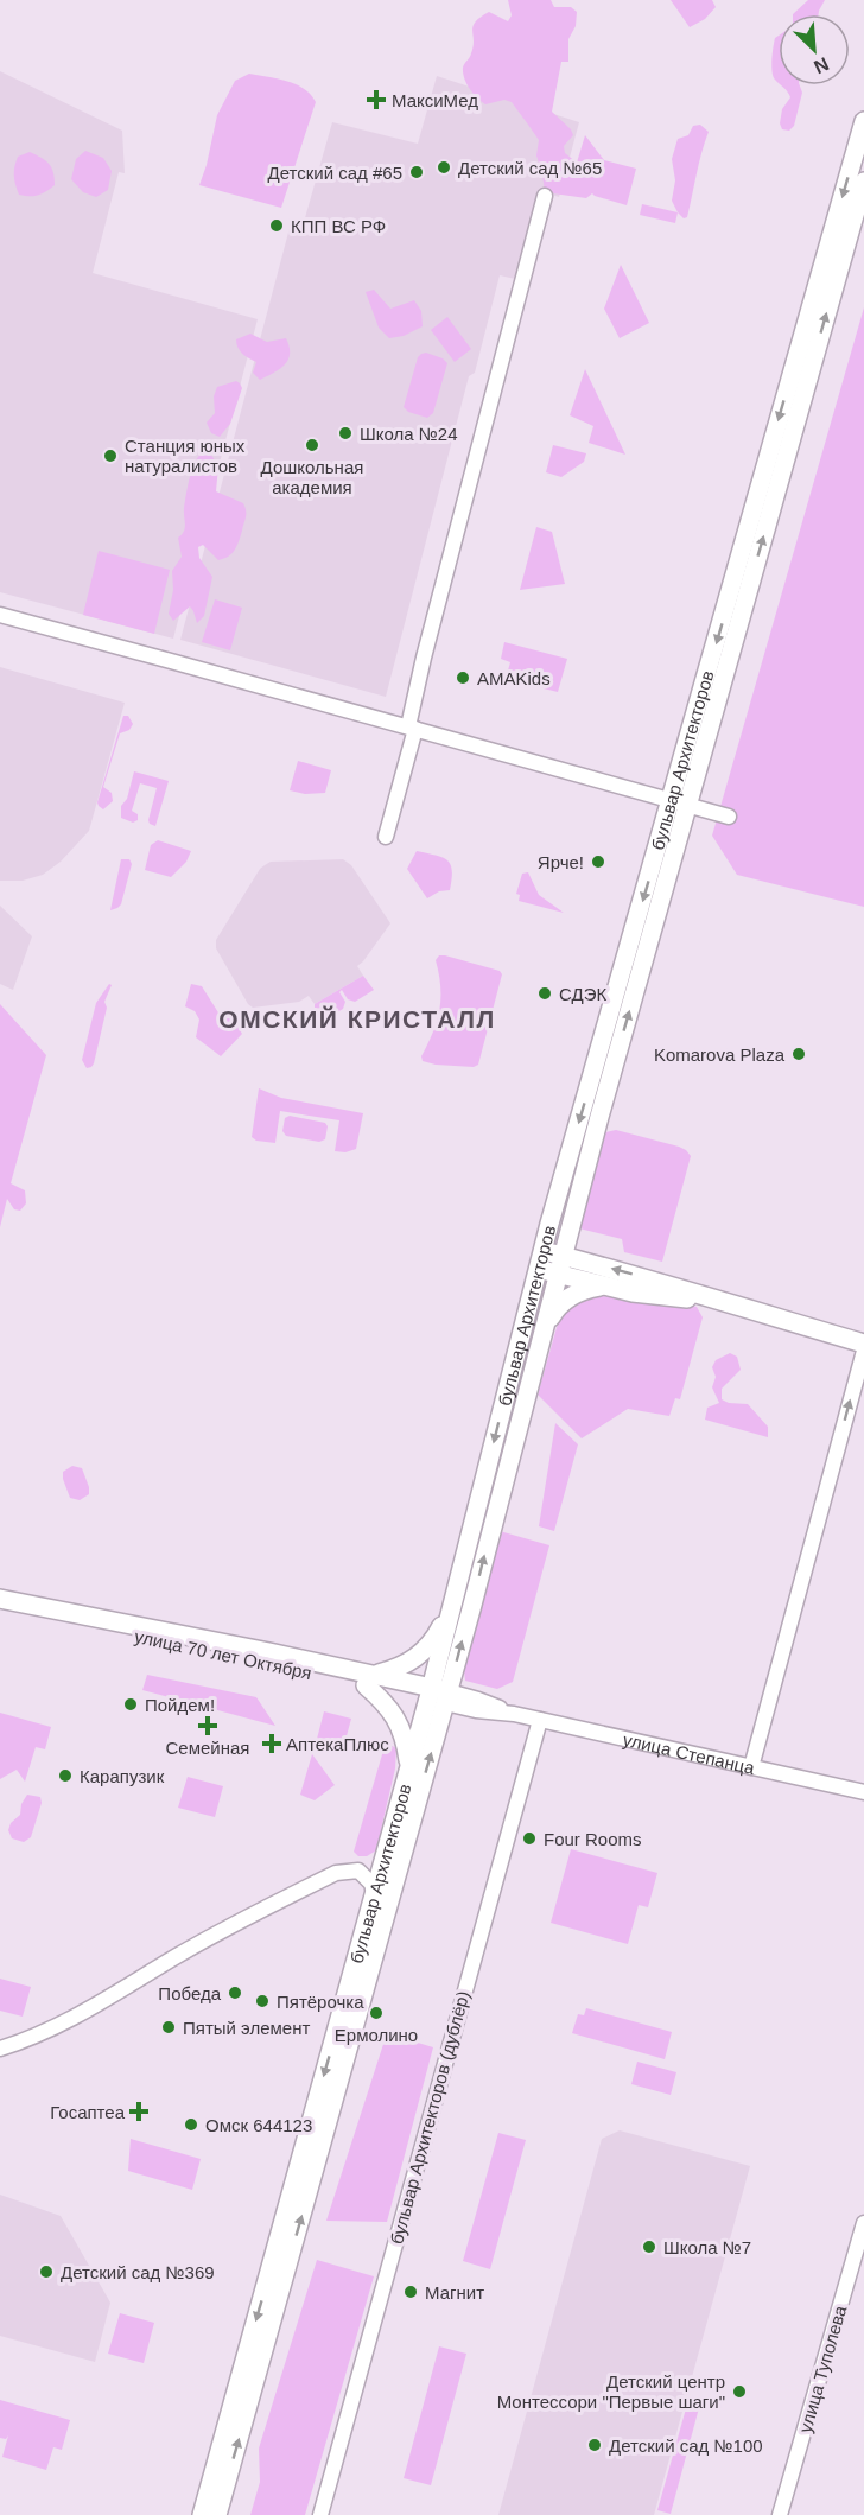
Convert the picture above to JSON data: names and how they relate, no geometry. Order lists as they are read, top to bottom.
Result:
{
  "streets": {
    "main road": ["бульвар Архитекторов", "улица 70 лет Октября"],
    "street": ["улица Степанца", "бульвар Архитекторов (дублёр)", "улица Туполева"]
  },
  "crossings": [
    ["бульвар Архитекторов", "улица 70 лет Октября"],
    ["бульвар Архитекторов", "улица Степанца"],
    ["улица 70 лет Октября", "улица Степанца"],
    ["улица Степанца", "бульвар Архитекторов (дублёр)"]
  ],
  "districts": ["ОМСКИЙ КРИСТАЛЛ"],
  "places": {
    "health": [
      "МаксиМед",
      "Семейная",
      "АптекаПлюс",
      "Госаптеа"
    ],
    "other": [
      "Детский сад №65",
      "Детский сад #65",
      "КПП ВС РФ",
      "Школа №24",
      "Дошкольная академия",
      "Станция юных натуралистов",
      "AMAKids",
      "Ярче!",
      "СДЭК",
      "Komarova Plaza",
      "Пойдем!",
      "Карапузик",
      "Four Rooms",
      "Победа",
      "Пятёрочка",
      "Ермолино",
      "Пятый элемент",
      "Омск 644123",
      "Школа №7",
      "Детский сад №369",
      "Магнит",
      "Детский центр Монтессори \"Первые шаги\"",
      "Детский сад №100"
    ]
  },
  "north": "bottom right"
}
